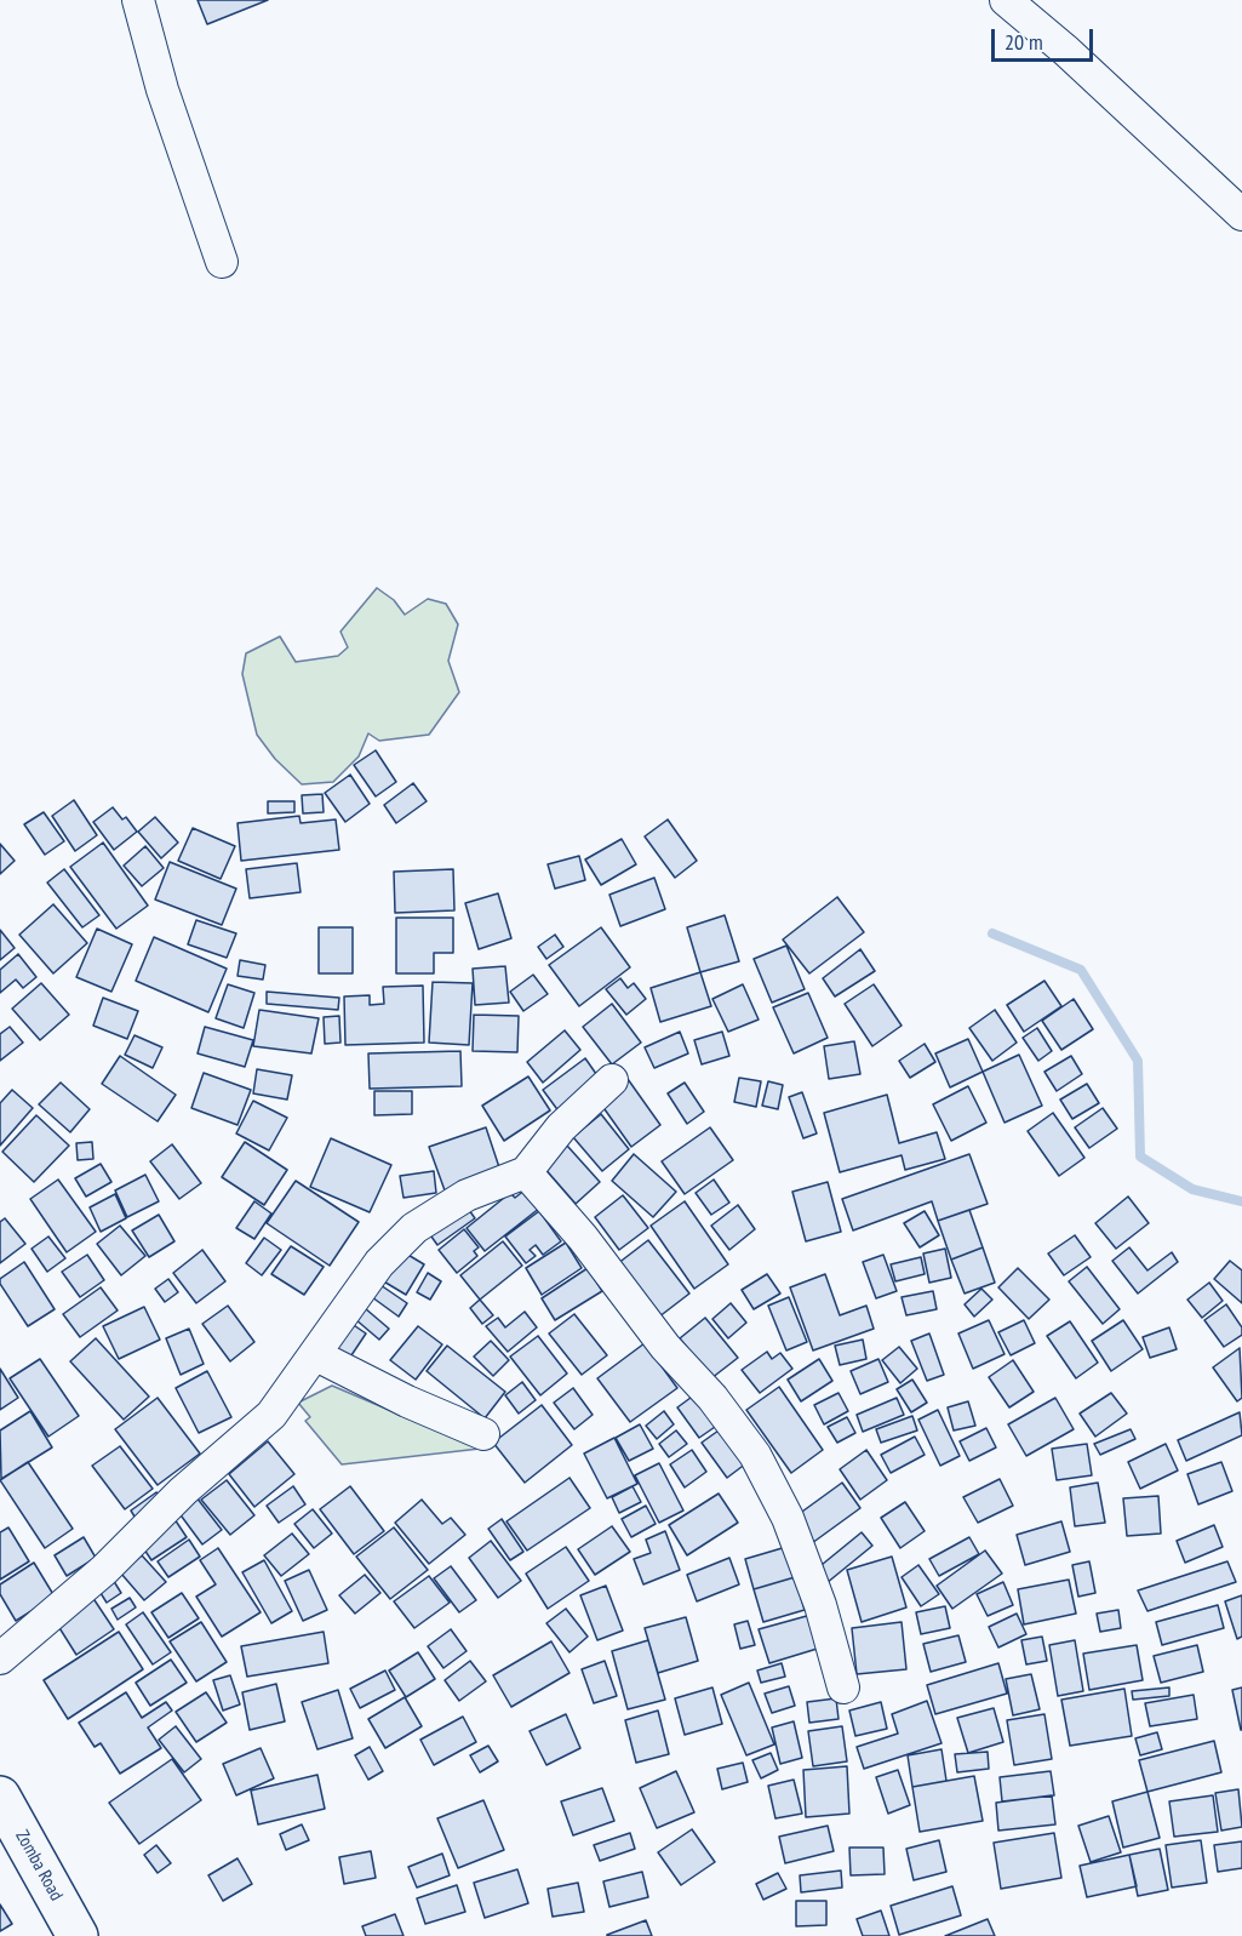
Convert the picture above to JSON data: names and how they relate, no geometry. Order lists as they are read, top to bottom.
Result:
{
  "streets": {
    "highway": ["Zomba Road"]
  },
  "scale_bar": "20 m"
}
